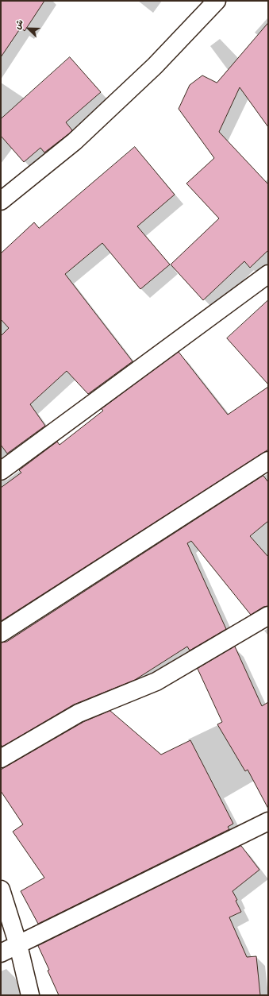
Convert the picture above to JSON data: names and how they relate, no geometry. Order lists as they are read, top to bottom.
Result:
{
  "north": "top left"
}
